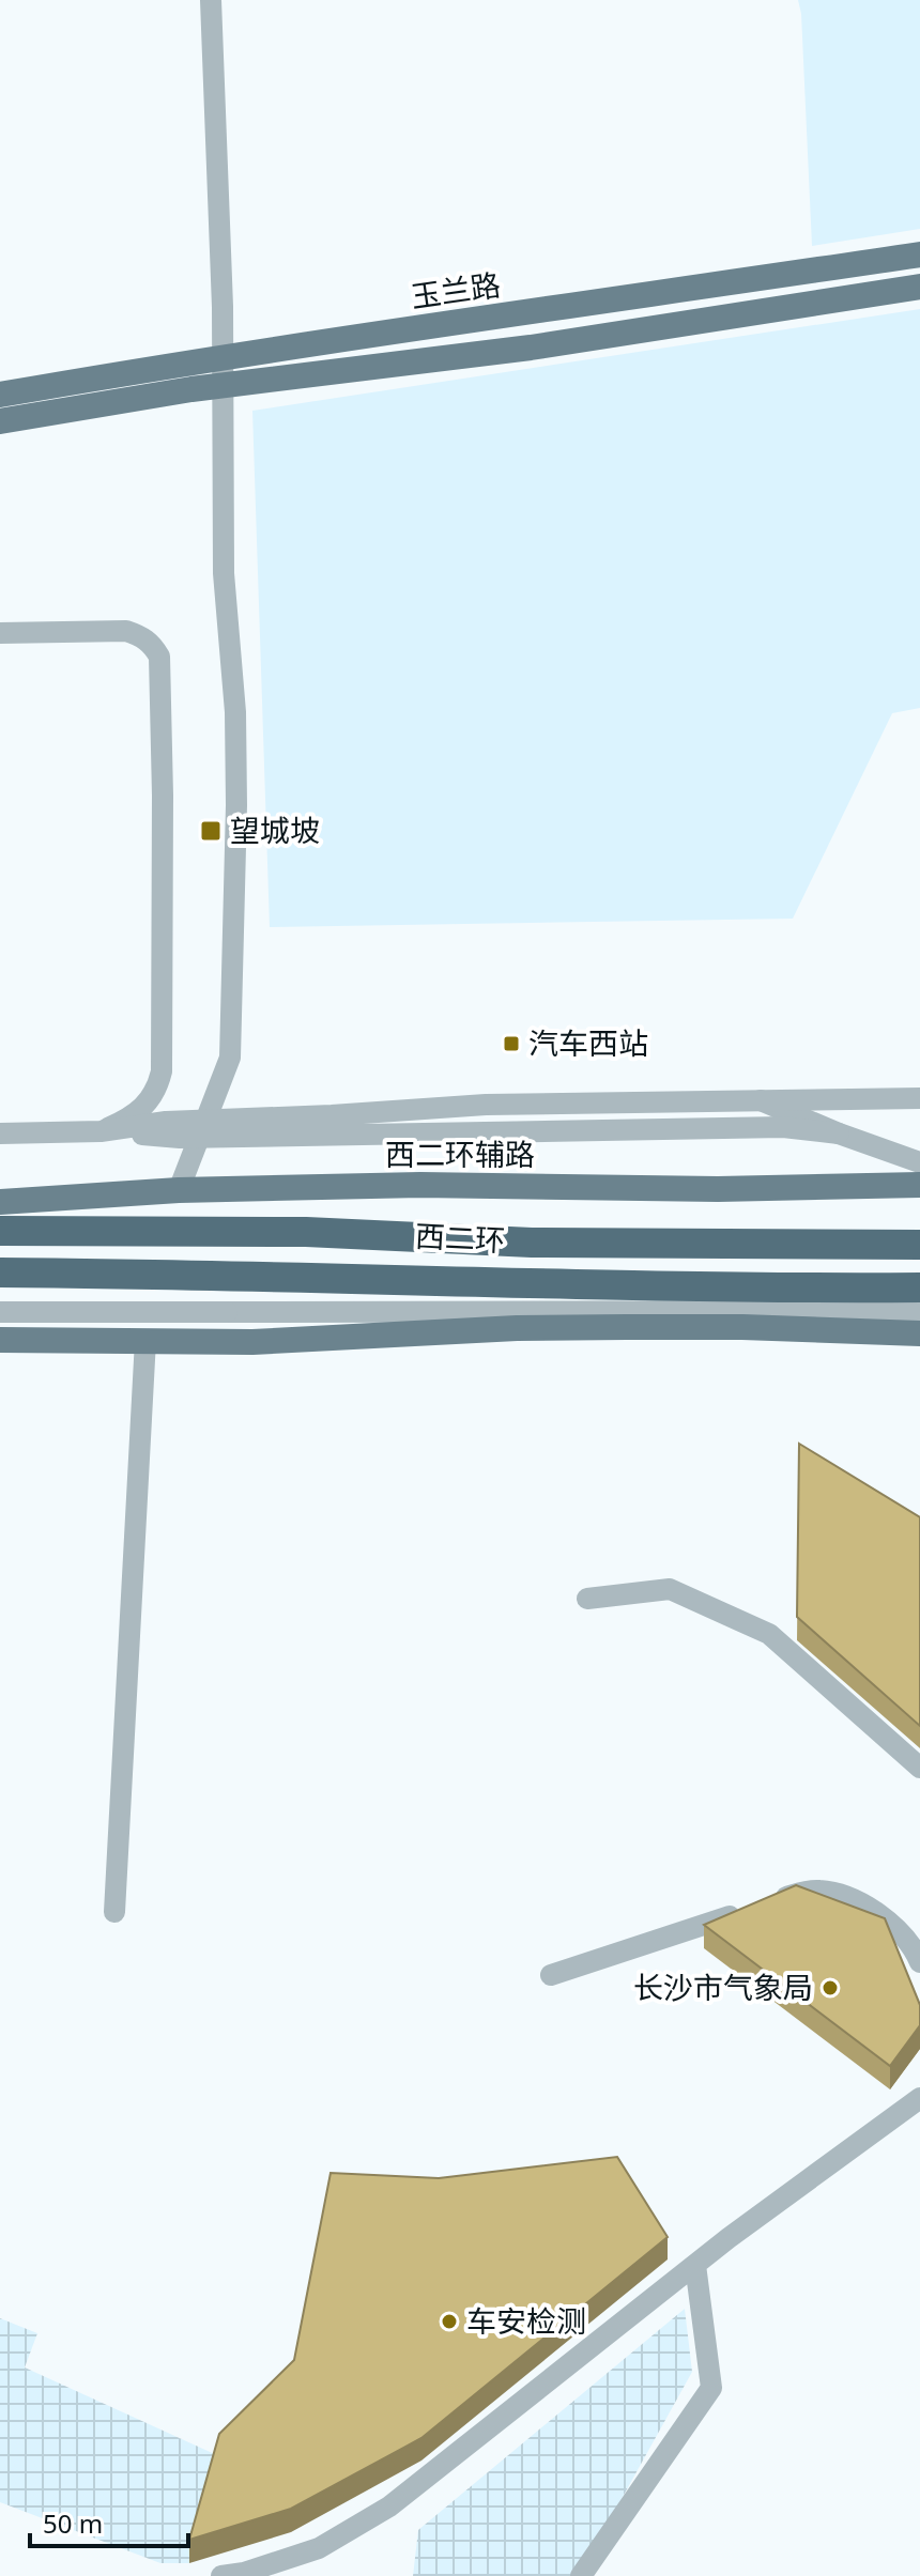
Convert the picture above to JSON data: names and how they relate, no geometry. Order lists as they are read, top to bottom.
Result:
{
  "streets": {
    "highway": ["西二环"],
    "main road": ["玉兰路", "西二环辅路"]
  },
  "places": {
    "transit": ["望城坡", "汽车西站"],
    "other": ["长沙市气象局", "车安检测"]
  },
  "scale_bar": "50 m"
}
